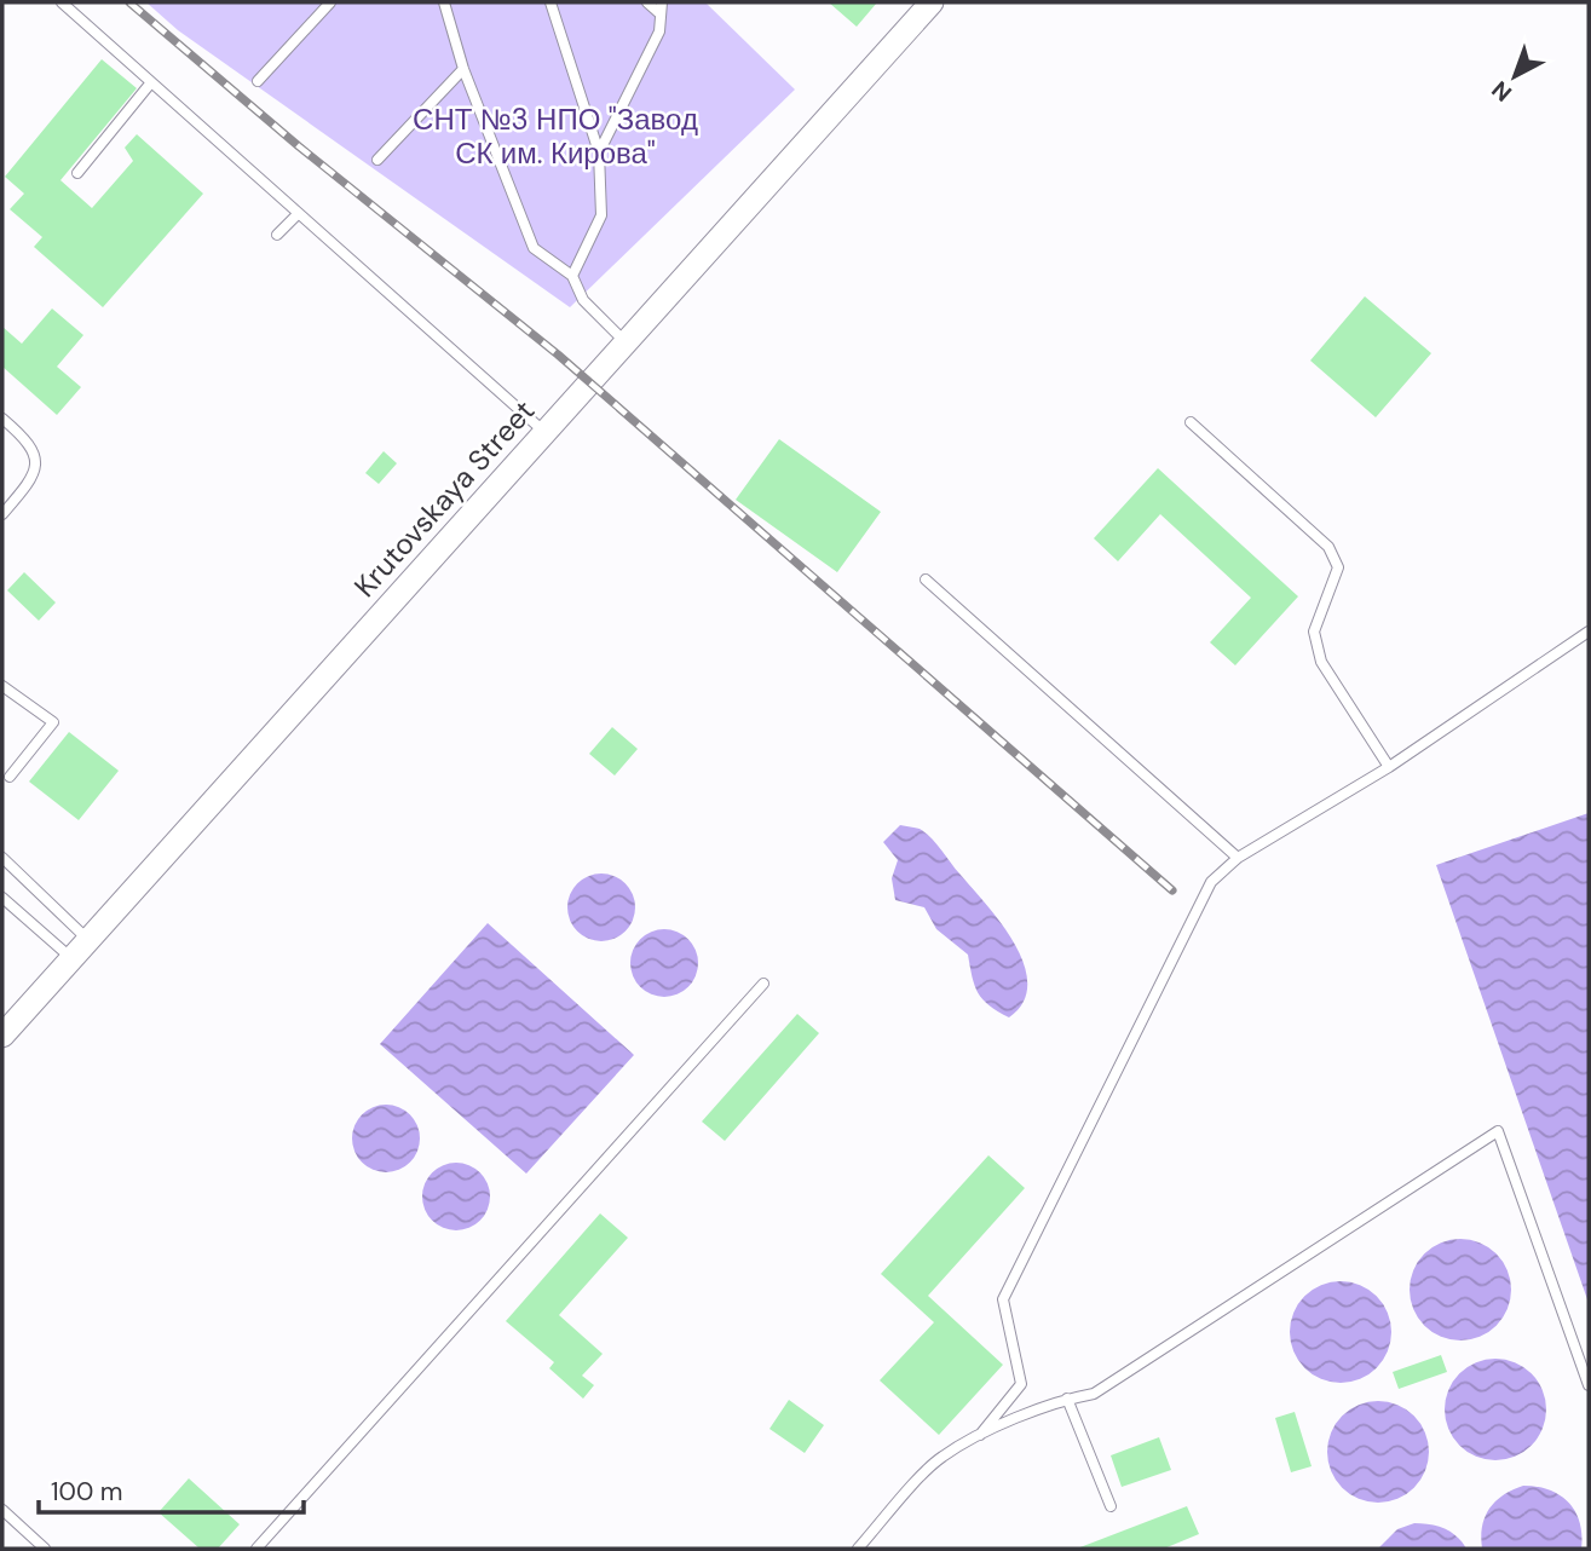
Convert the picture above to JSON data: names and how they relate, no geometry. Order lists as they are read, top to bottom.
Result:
{
  "streets": {
    "street": ["Krutovskaya Street"]
  },
  "parks": ["СНТ №3 НПО \"Завод СК им. Кирова\""],
  "scale_bar": "100 m",
  "north": "bottom left"
}
